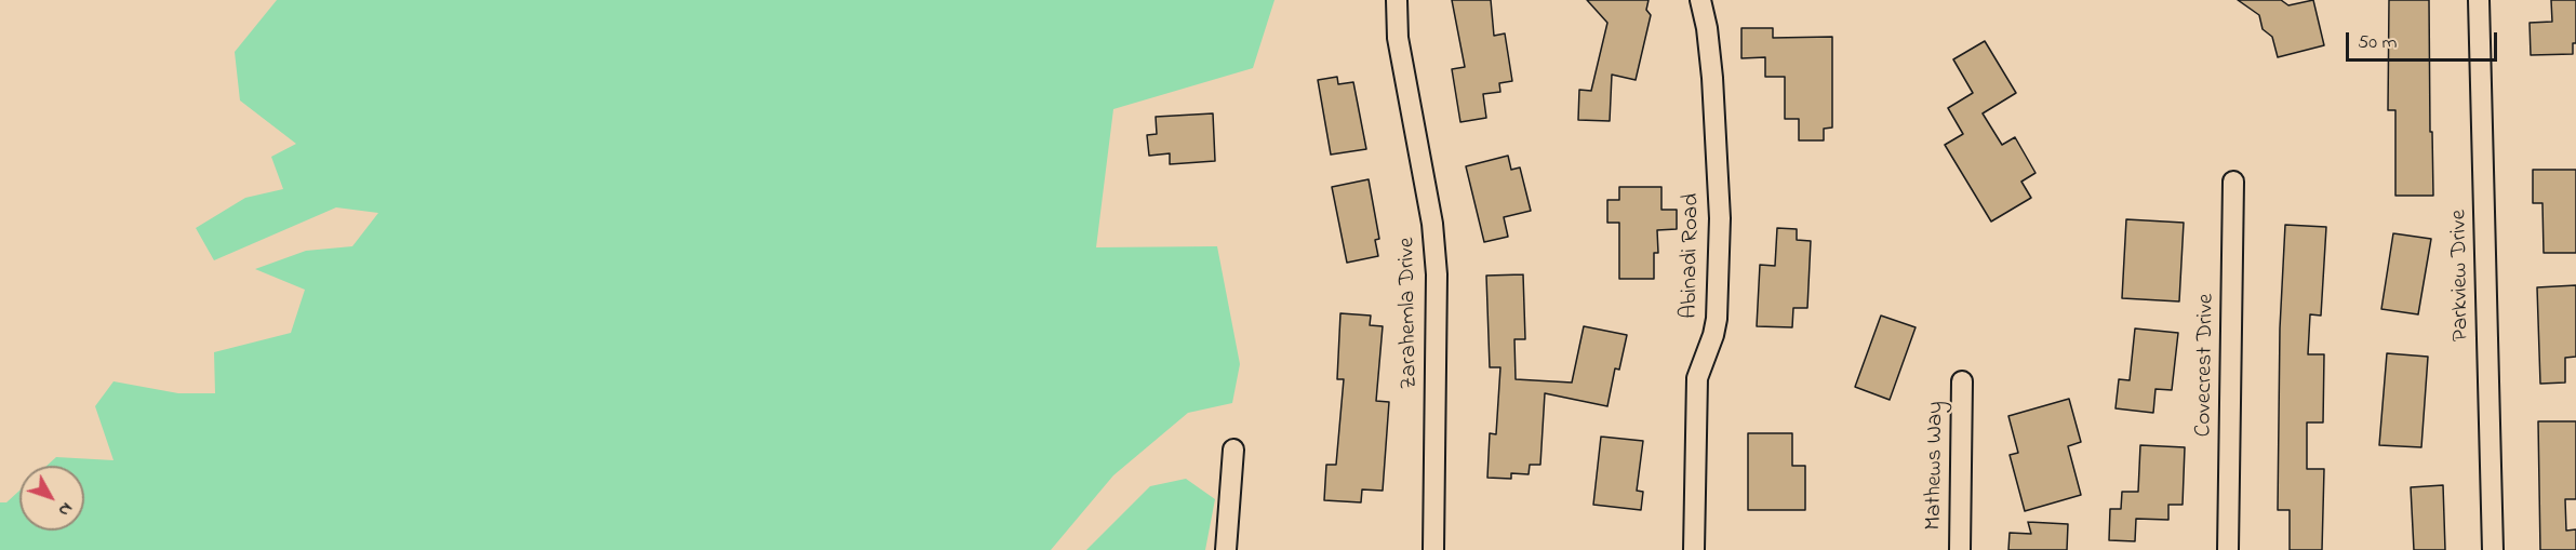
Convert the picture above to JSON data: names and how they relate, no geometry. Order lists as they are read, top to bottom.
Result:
{
  "streets": {
    "street": [
      "Abinadi Road",
      "Parkview Drive",
      "Zarahemla Drive",
      "Covecrest Drive",
      "Mathews Way"
    ]
  },
  "scale_bar": "50 m",
  "north": "bottom right"
}
